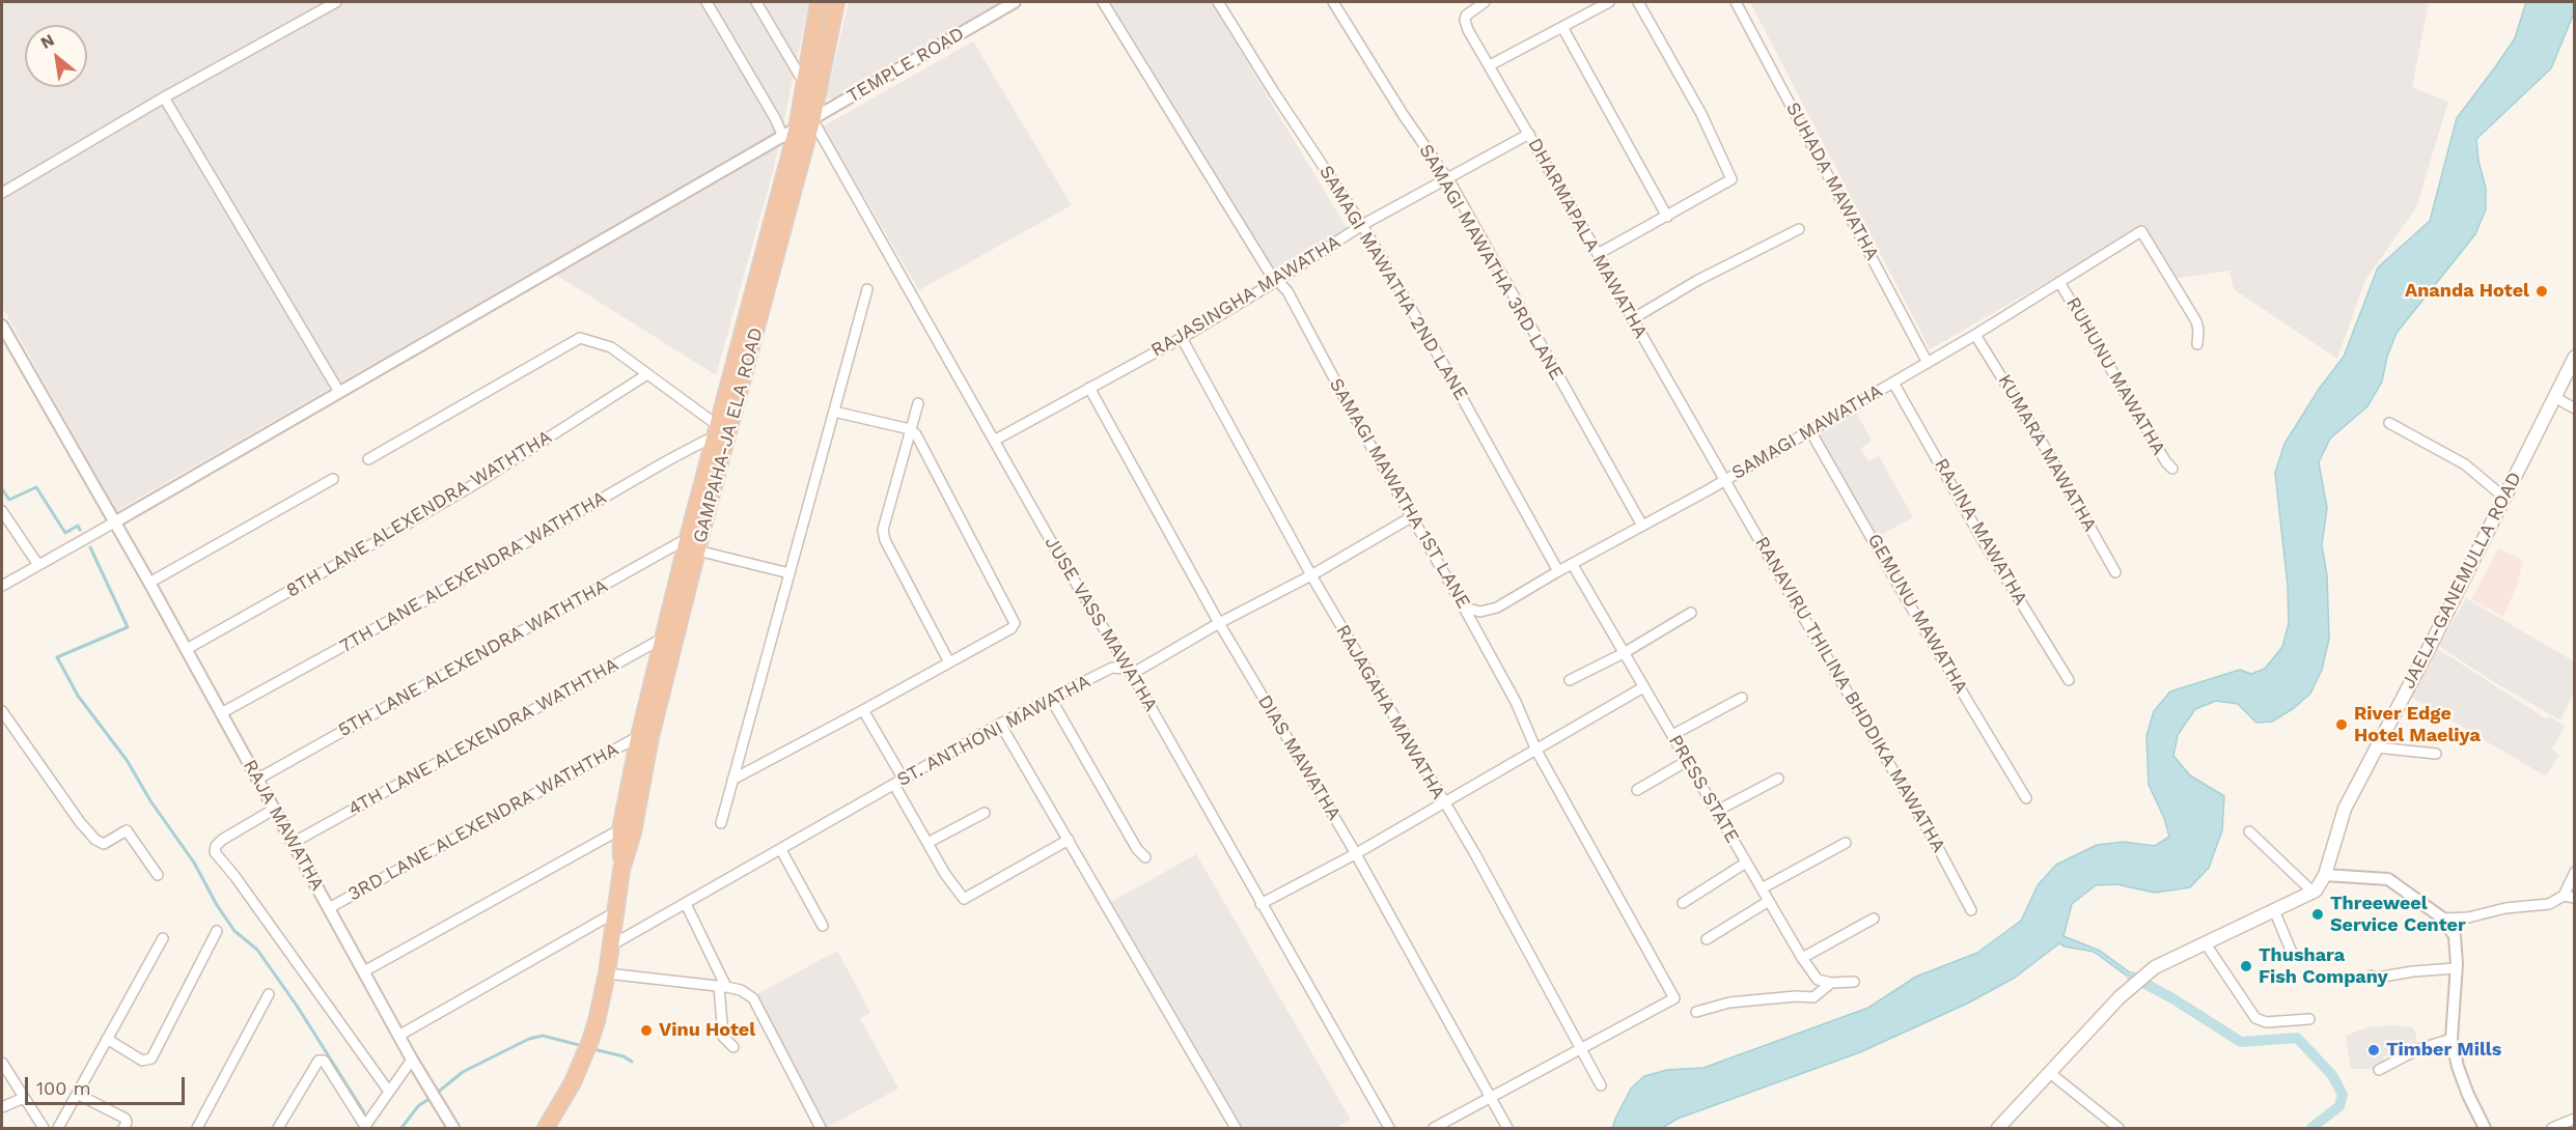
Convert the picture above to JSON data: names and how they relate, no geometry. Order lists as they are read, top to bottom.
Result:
{
  "streets": {
    "highway": ["GAMPAHA-JA ELA ROAD"],
    "main road": ["JAELA-GANEMULLA ROAD"],
    "street": [
      "TEMPLE ROAD",
      "SUHADA MAWATHA",
      "DHARMAPALA MAWATHA",
      "SAMAGI MAWATHA 3RD LANE",
      "SAMAGI MAWATHA 2ND LANE",
      "RAJASINGHA MAWATHA",
      "RUHUNU MAWATHA",
      "SAMAGI MAWATHA",
      "KUMARA MAWATHA",
      "SAMAGI MAWATHA 1ST LANE",
      "8TH LANE ALEXENDRA WATHTHA",
      "RAJINA MAWATHA",
      "7TH LANE ALEXENDRA WATHTHA",
      "GEMUNU MAWATHA",
      "JUSE VASS MAWATHA",
      "5TH LANE ALEXENDRA WATHTHA",
      "RANAVIRU THILINA BHDDIKA MAWATHA",
      "RAJAGAHA MAWATHA",
      "ST. ANTHONI MAWATHA",
      "4TH LANE ALEXENDRA WATHTHA",
      "DIAS MAWATHA",
      "PRESS STATE",
      "3RD LANE ALEXENDRA WATHTHA",
      "RAJA MAWATHA"
    ]
  },
  "crossings": [
    ["TEMPLE ROAD", "GAMPAHA-JA ELA ROAD"],
    ["TEMPLE ROAD", "JUSE VASS MAWATHA"],
    ["TEMPLE ROAD", "RAJA MAWATHA"],
    ["SUHADA MAWATHA", "SAMAGI MAWATHA"],
    ["DHARMAPALA MAWATHA", "RAJASINGHA MAWATHA"],
    ["DHARMAPALA MAWATHA", "SAMAGI MAWATHA"],
    ["DHARMAPALA MAWATHA", "RANAVIRU THILINA BHDDIKA MAWATHA"],
    ["SAMAGI MAWATHA 3RD LANE", "RAJASINGHA MAWATHA"],
    ["SAMAGI MAWATHA 3RD LANE", "SAMAGI MAWATHA"],
    ["SAMAGI MAWATHA 2ND LANE", "RAJASINGHA MAWATHA"],
    ["SAMAGI MAWATHA 2ND LANE", "SAMAGI MAWATHA"],
    ["RAJASINGHA MAWATHA", "SAMAGI MAWATHA 1ST LANE"],
    ["RAJASINGHA MAWATHA", "JUSE VASS MAWATHA"],
    ["RAJASINGHA MAWATHA", "RAJAGAHA MAWATHA"],
    ["RAJASINGHA MAWATHA", "DIAS MAWATHA"],
    ["RUHUNU MAWATHA", "SAMAGI MAWATHA"],
    ["SAMAGI MAWATHA", "KUMARA MAWATHA"],
    ["SAMAGI MAWATHA", "SAMAGI MAWATHA 1ST LANE"],
    ["SAMAGI MAWATHA", "RAJINA MAWATHA"],
    ["SAMAGI MAWATHA", "GEMUNU MAWATHA"],
    ["SAMAGI MAWATHA", "RANAVIRU THILINA BHDDIKA MAWATHA"],
    ["SAMAGI MAWATHA", "PRESS STATE"],
    ["GAMPAHA-JA ELA ROAD", "7TH LANE ALEXENDRA WATHTHA"],
    ["GAMPAHA-JA ELA ROAD", "JUSE VASS MAWATHA"],
    ["GAMPAHA-JA ELA ROAD", "5TH LANE ALEXENDRA WATHTHA"],
    ["GAMPAHA-JA ELA ROAD", "ST. ANTHONI MAWATHA"],
    ["GAMPAHA-JA ELA ROAD", "4TH LANE ALEXENDRA WATHTHA"],
    ["GAMPAHA-JA ELA ROAD", "3RD LANE ALEXENDRA WATHTHA"],
    ["SAMAGI MAWATHA 1ST LANE", "RAJAGAHA MAWATHA"],
    ["8TH LANE ALEXENDRA WATHTHA", "RAJA MAWATHA"],
    ["7TH LANE ALEXENDRA WATHTHA", "RAJA MAWATHA"],
    ["JUSE VASS MAWATHA", "ST. ANTHONI MAWATHA"],
    ["5TH LANE ALEXENDRA WATHTHA", "RAJA MAWATHA"],
    ["4TH LANE ALEXENDRA WATHTHA", "RAJA MAWATHA"],
    ["3RD LANE ALEXENDRA WATHTHA", "RAJA MAWATHA"]
  ],
  "places": [
    "Ananda Hotel",
    "River Edge Hotel Maeliya",
    "Threeweel Service Center",
    "Thushara Fish Company",
    "Vinu Hotel",
    "Timber Mills"
  ],
  "scale_bar": "100 m",
  "north": "top left"
}
